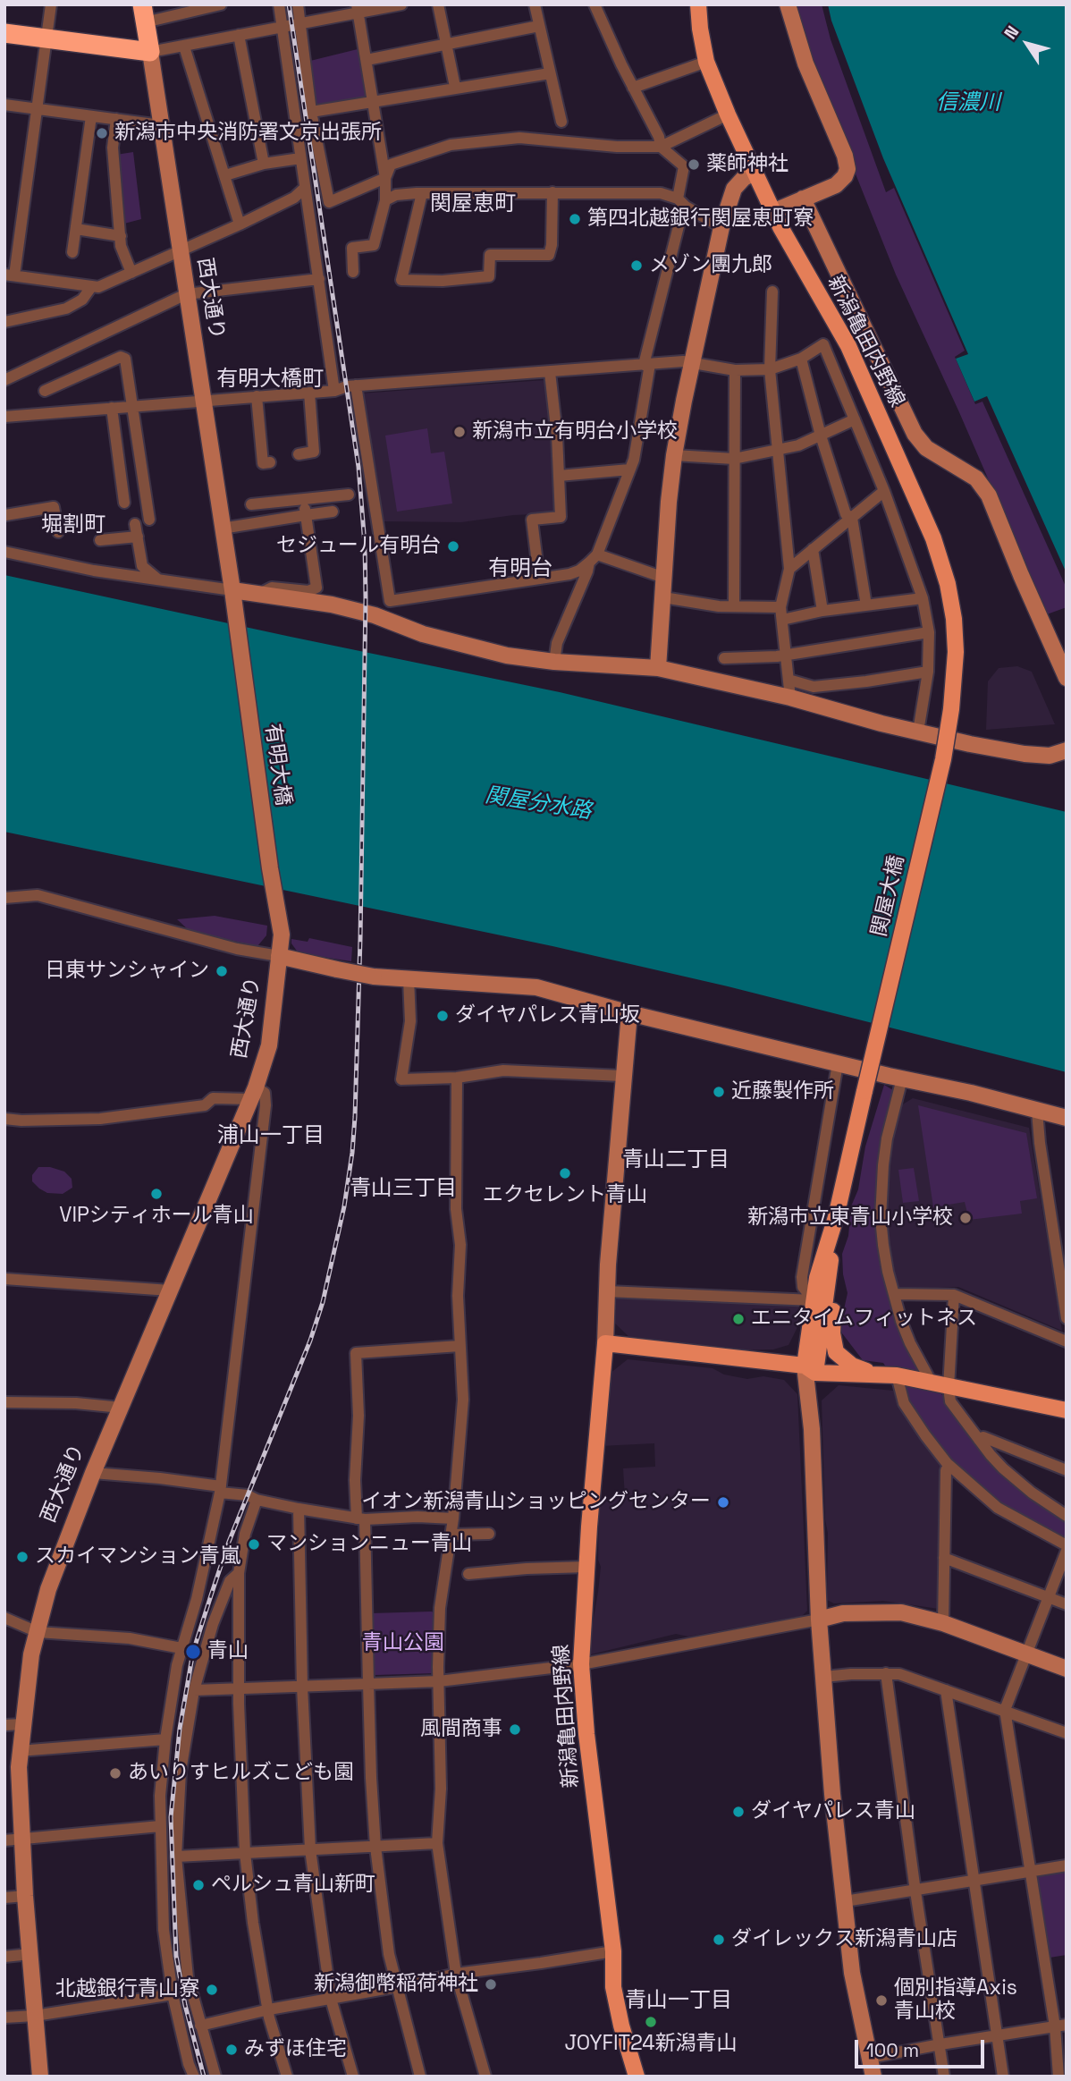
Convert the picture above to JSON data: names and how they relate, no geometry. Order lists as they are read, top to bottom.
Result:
{
  "streets": {
    "highway": ["西大通り"],
    "main road": ["新潟亀田内野線", "関屋大橋"],
    "street": ["有明大橋"]
  },
  "crossings": [
    ["西大通り", "有明大橋"],
    ["新潟亀田内野線", "関屋大橋"]
  ],
  "districts": [
    "関屋恵町",
    "有明大橋町",
    "堀割町",
    "有明台",
    "浦山一丁目",
    "青山二丁目",
    "青山三丁目",
    "青山一丁目"
  ],
  "water": ["信濃川", "関屋分水路"],
  "parks": ["青山公園"],
  "places": [
    "新潟市中央消防署文京出張所",
    "薬師神社",
    "第四北越銀行関屋恵町寮",
    "メゾン團九郎",
    "新潟市立有明台小学校",
    "セジュール有明台",
    "日東サンシャイン",
    "ダイヤパレス青山坂",
    "近藤製作所",
    "エクセレント青山",
    "VIPシティホール青山",
    "新潟市立東青山小学校",
    "エニタイムフィットネス",
    "イオン新潟青山ショッピングセンター",
    "マンションニュー青山",
    "スカイマンション青嵐",
    "青山",
    "風間商事",
    "あいりすヒルズこども園",
    "ダイヤパレス青山",
    "ペルシュ青山新町",
    "ダイレックス新潟青山店",
    "新潟御幣稲荷神社",
    "北越銀行青山寮",
    "個別指導Axis 青山校",
    "JOYFIT24新潟青山",
    "みずほ住宅"
  ],
  "scale_bar": "100 m",
  "north": "top left"
}
